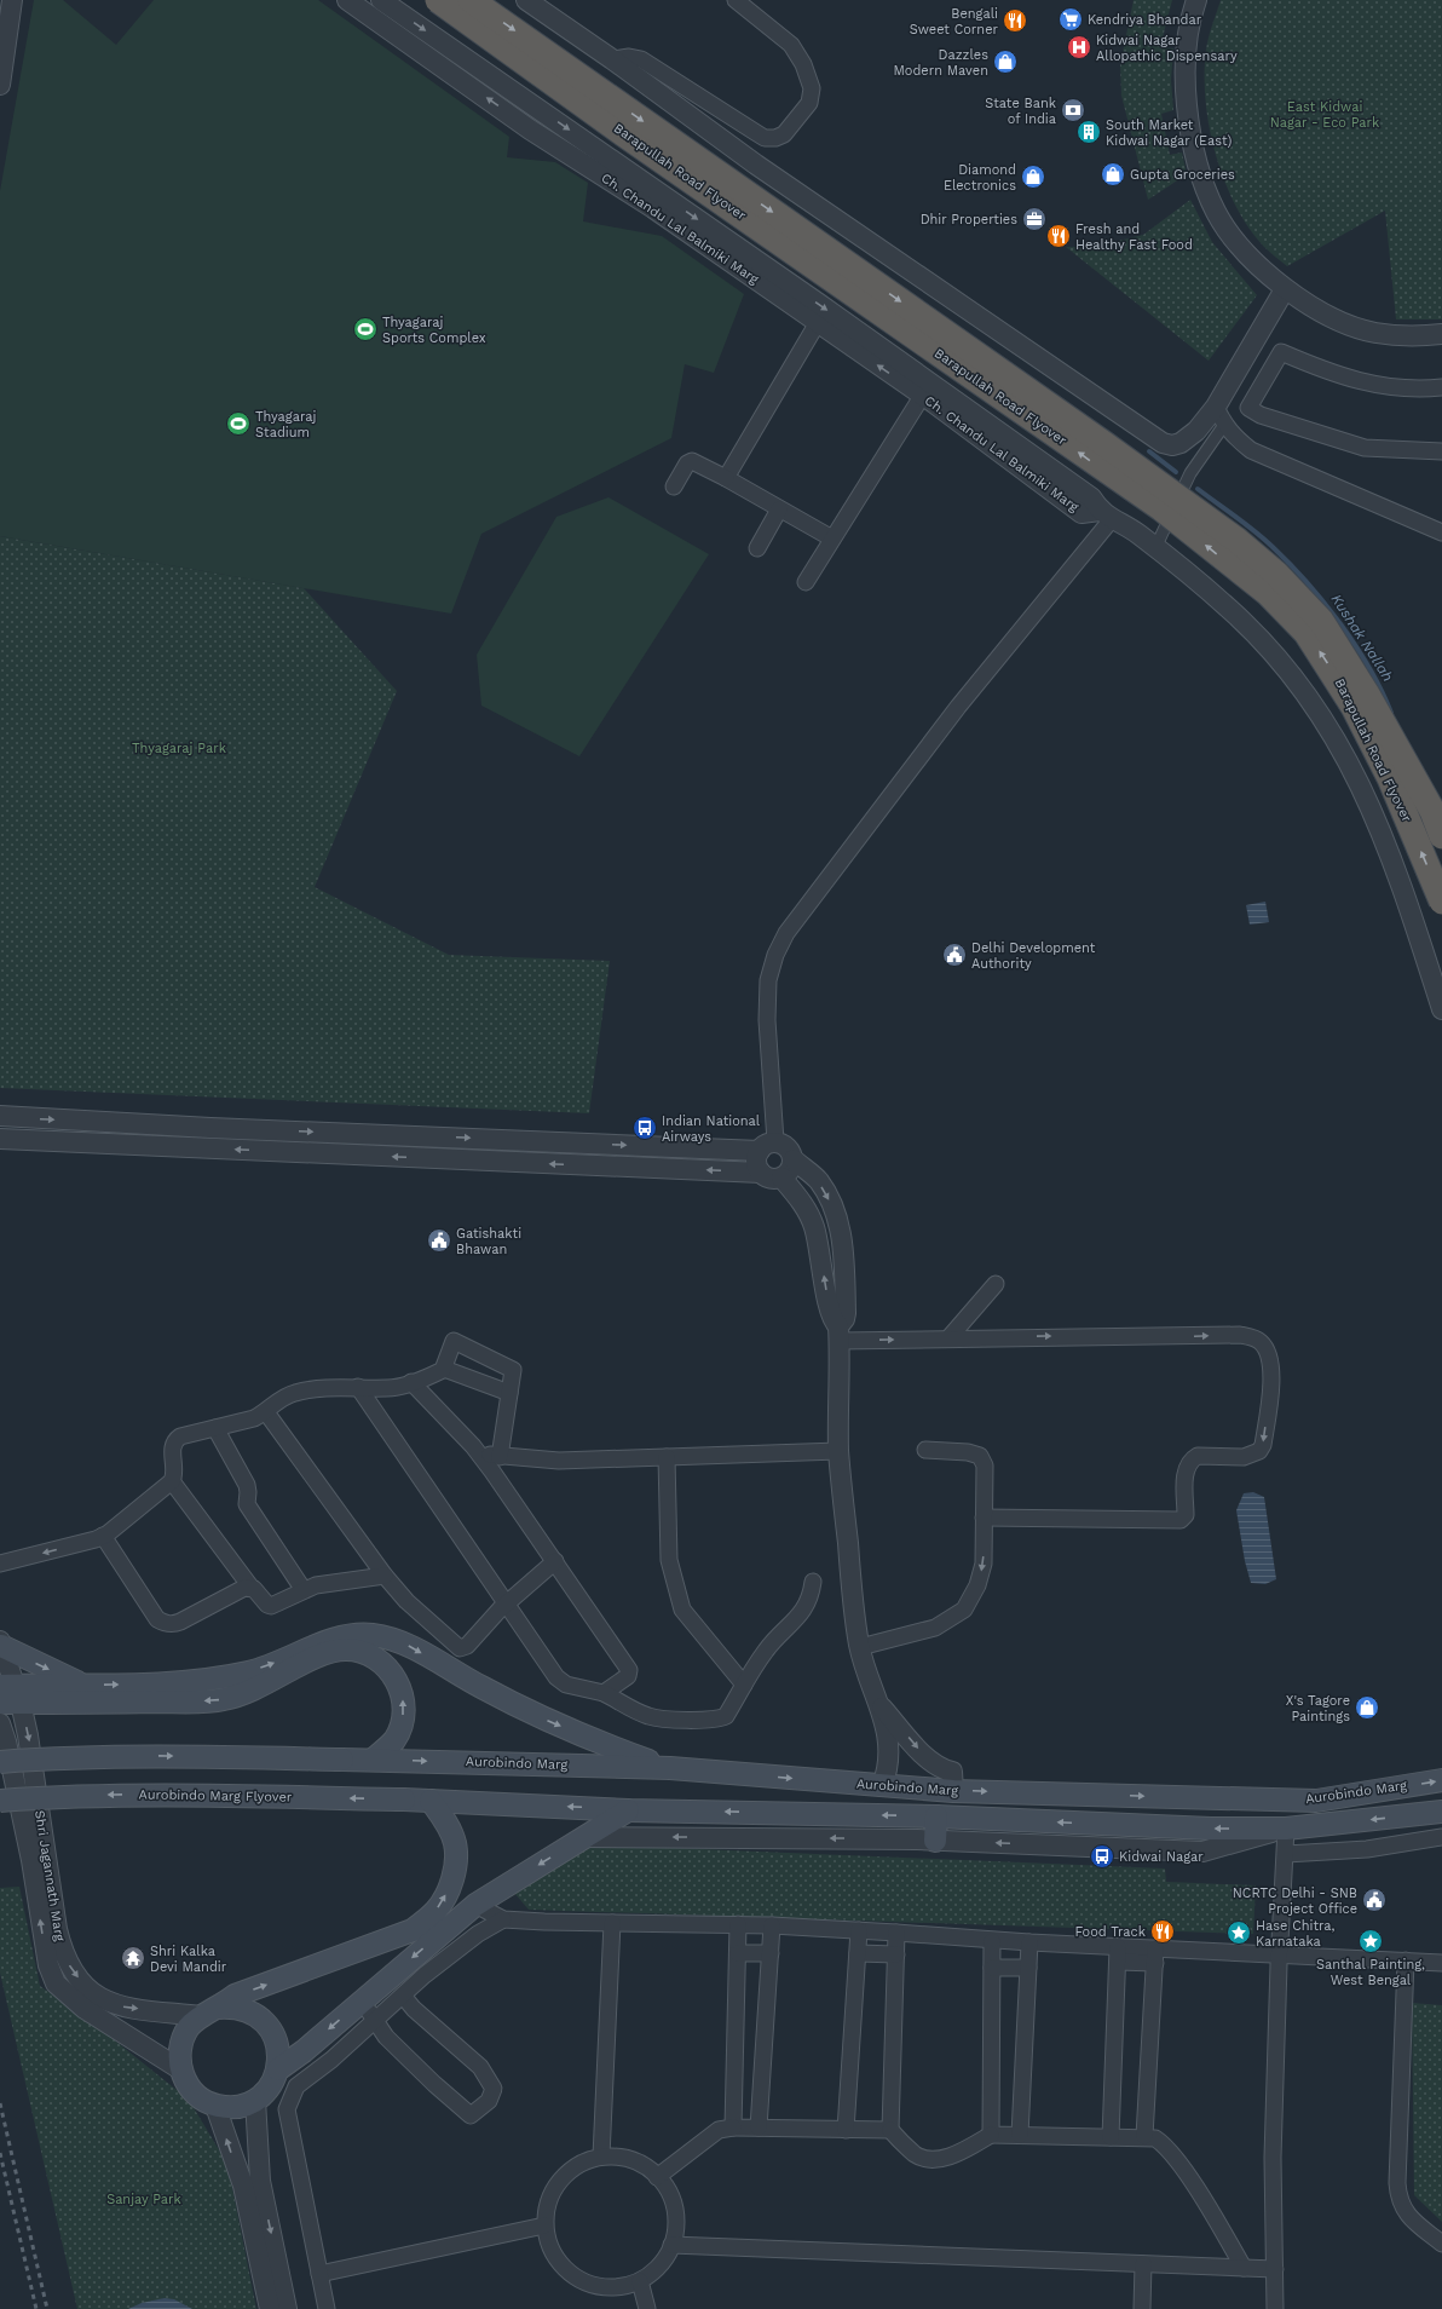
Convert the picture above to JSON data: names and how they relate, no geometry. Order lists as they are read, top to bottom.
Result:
{
  "streets": {
    "highway": ["Barapullah Road Flyover"],
    "main road": ["Aurobindo Marg", "Aurobindo Marg Flyover"],
    "street": ["Ch. Chandu Lal Balmiki Marg", "Shri Jagannath Marg"]
  },
  "crossings": [
    ["Aurobindo Marg", "Aurobindo Marg Flyover"]
  ],
  "water": ["Kushak Nallah"],
  "parks": ["East Kidwai Nagar - Eco Park", "Thyagaraj Park", "Sanjay Park"],
  "places": {
    "supermarket": ["Kendriya Bhandar"],
    "restaurant": ["Bengali Sweet Corner", "Fresh and Healthy Fast Food", "Food Track"],
    "hospital": ["Kidwai Nagar Allopathic Dispensary"],
    "shop": [
      "Dazzles Modern Maven",
      "Gupta Groceries",
      "Diamond Electronics",
      "X's Tagore Paintings"
    ],
    "bank": ["State Bank of India"],
    "building": ["South Market Kidwai Nagar (East)"],
    "office": ["Dhir Properties"],
    "sports": ["Thyagaraj Sports Complex", "Thyagaraj Stadium"],
    "public building": ["Delhi Development Authority", "Gatishakti Bhawan", "NCRTC Delhi - SNB Project Office"],
    "bus stop": ["Indian National Airways", "Kidwai Nagar"],
    "place": ["Hase Chitra, Karnataka", "Santhal Painting, West Bengal"],
    "temple": ["Shri Kalka Devi Mandir"]
  }
}
